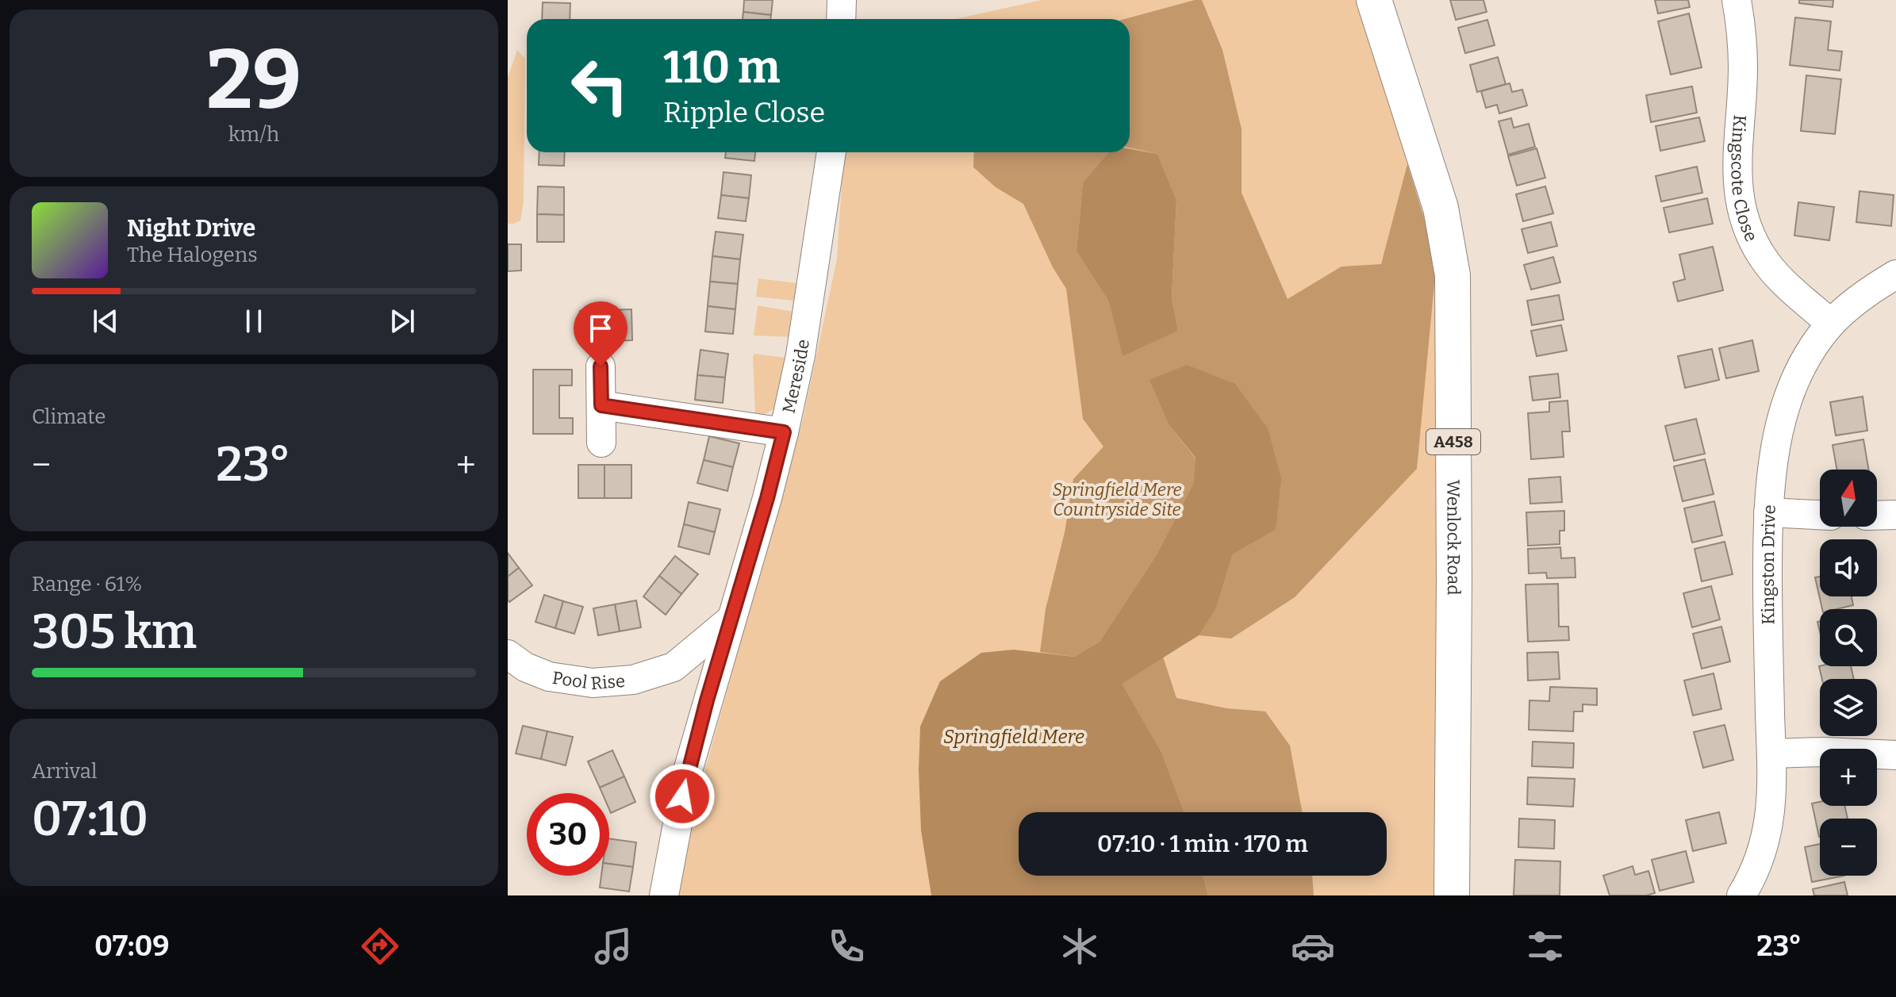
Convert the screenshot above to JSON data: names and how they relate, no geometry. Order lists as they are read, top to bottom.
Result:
{
  "streets": {
    "main road": ["A458", "Wenlock Road"],
    "street": [
      "Kingscote Close",
      "Mereside",
      "Kingston Drive",
      "Pool Rise"
    ]
  },
  "crossings": [
    ["Kingscote Close", "Kingston Drive"],
    ["Mereside", "Pool Rise"]
  ],
  "water": ["Springfield Mere"],
  "parks": ["Springfield Mere Countryside Site"],
  "north": "top",
  "page": {
    "tile": [
      ["29", "km/h"],
      "Climate",
      ["Range · 61%", "305 km"],
      ["Arrival", "07:10"]
    ],
    "turn": ["110 m", "Ripple Close"],
    "song": ["Night Drive", "The Halogens"],
    "heat": ["−", "23°", "+"],
    "map_buttons": ["+", "−"],
    "limit": "30",
    "trip": "07:10 · 1 min · 170 m",
    "tabs": ["07:09", "23°"]
  }
}
